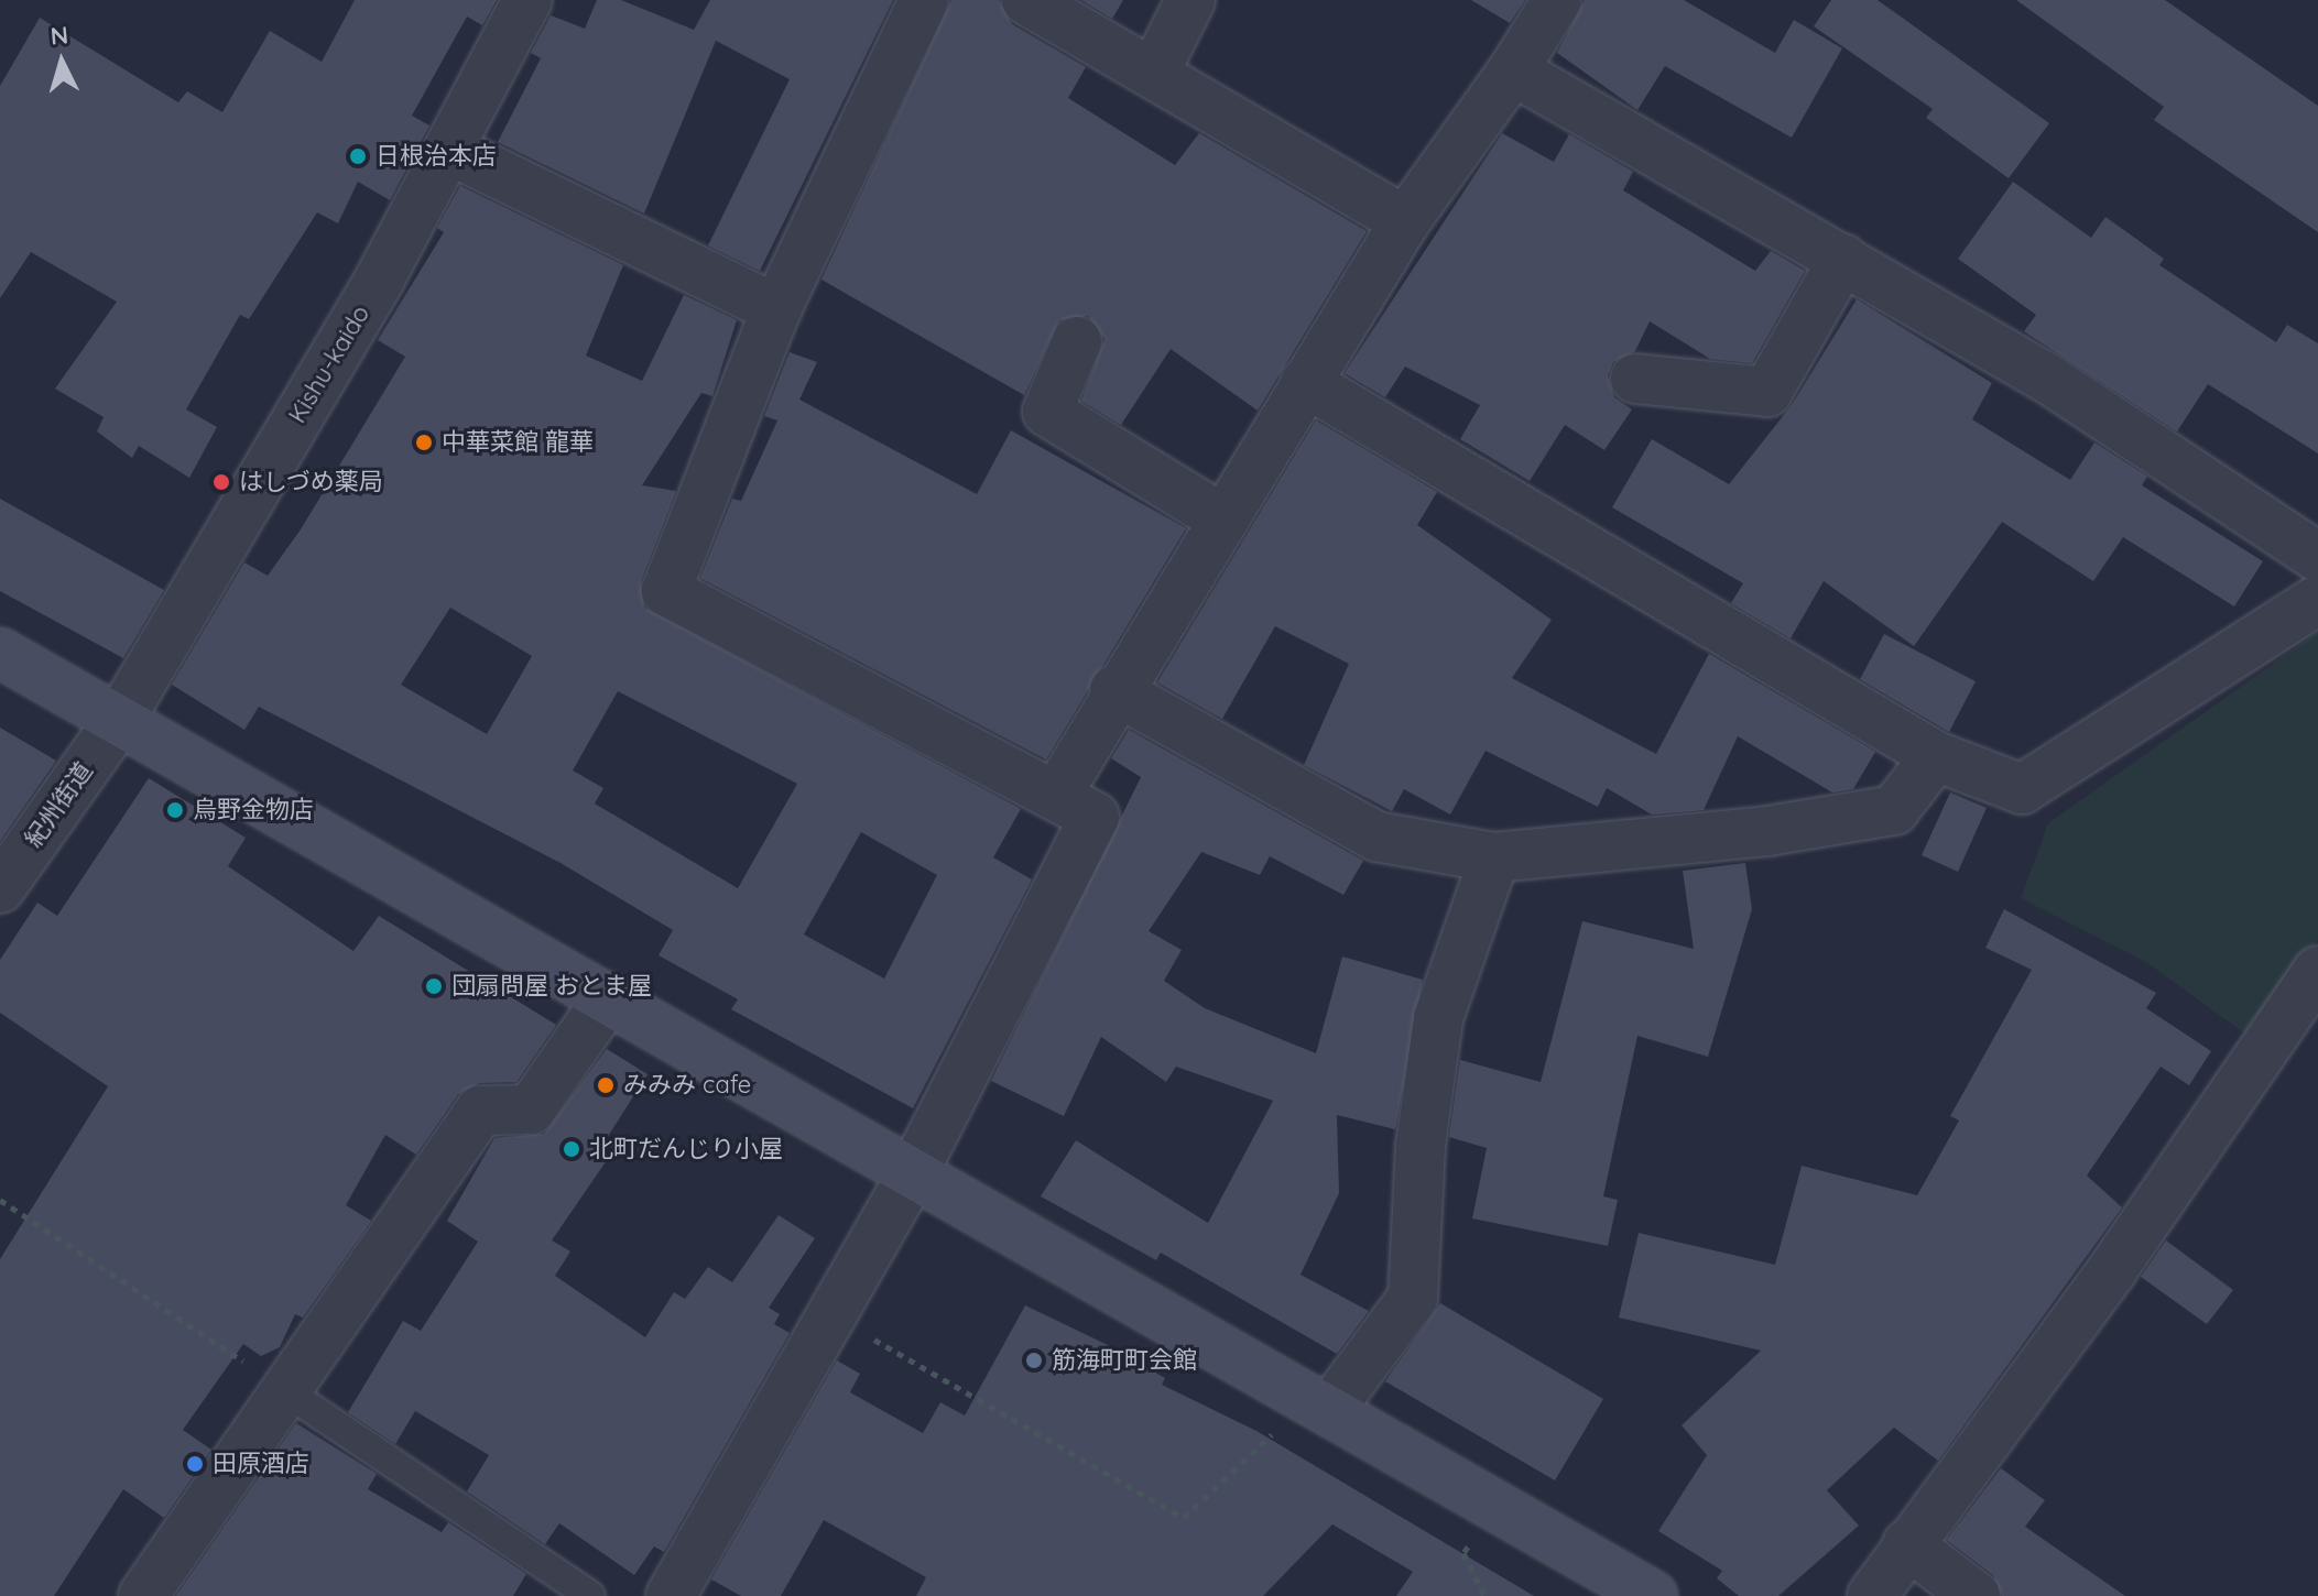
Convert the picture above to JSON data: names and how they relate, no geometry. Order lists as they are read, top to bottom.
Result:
{
  "streets": {
    "street": ["Kishu-kaido", "紀州街道"]
  },
  "crossings": [
    ["Kishu-kaido", "紀州街道"]
  ],
  "places": [
    "日根治本店",
    "中華菜館 龍華",
    "はしづめ薬局",
    "烏野金物店",
    "団扇問屋 おとま屋",
    "みみみ cafe",
    "北町だんじり小屋",
    "筋海町町会館",
    "田原酒店"
  ],
  "north": "top"
}
